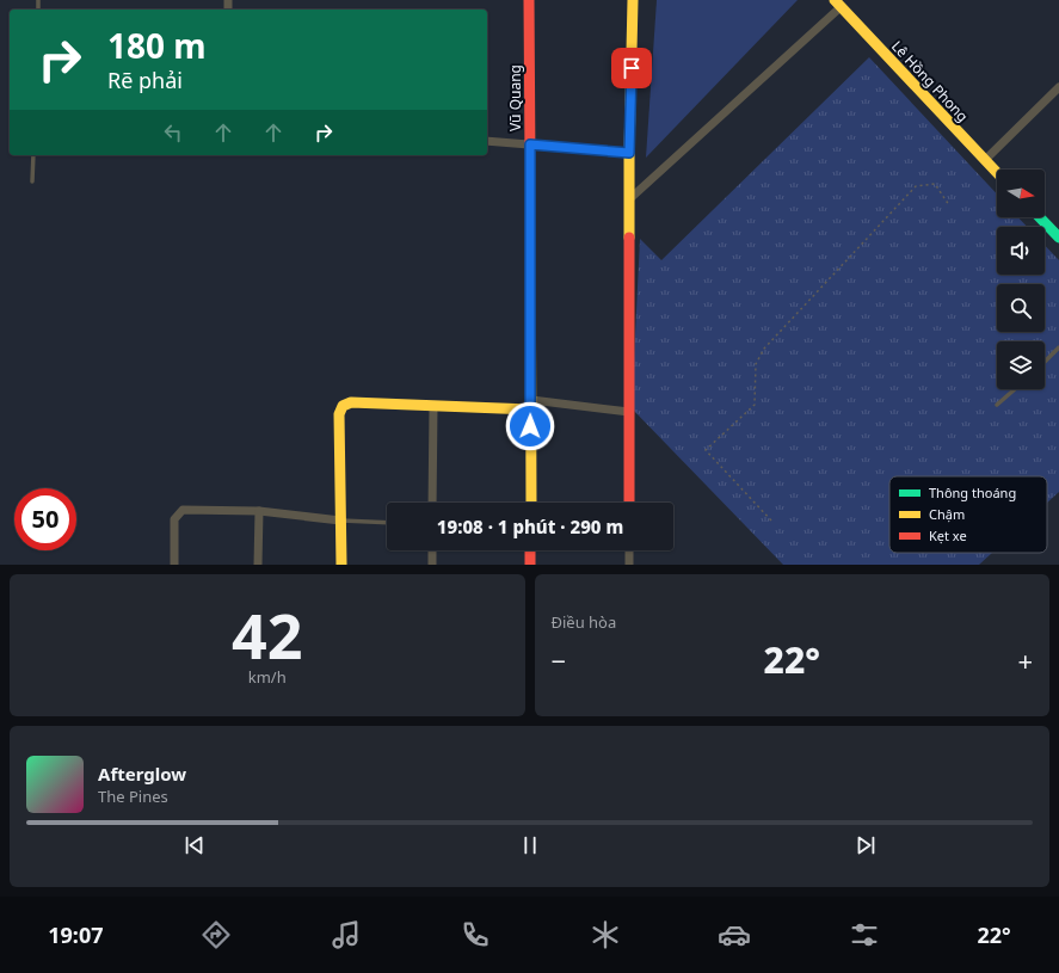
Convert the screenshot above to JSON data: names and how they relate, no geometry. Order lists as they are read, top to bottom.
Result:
{
  "streets": {
    "street": ["Lê Hồng Phong", "Vũ Quang"]
  },
  "legend": ["Thông thoáng", "Chậm", "Kẹt xe"],
  "north": "right",
  "page": {
    "turn": ["180 m", "Rẽ phải"],
    "limit": "50",
    "trip": "19:08 · 1 phút · 290 m",
    "tile": [
      ["42", "km/h"],
      "Điều hòa"
    ],
    "heat": ["−", "22°", "+"],
    "song": ["Afterglow", "The Pines"],
    "tabs": ["19:07", "22°"]
  }
}
